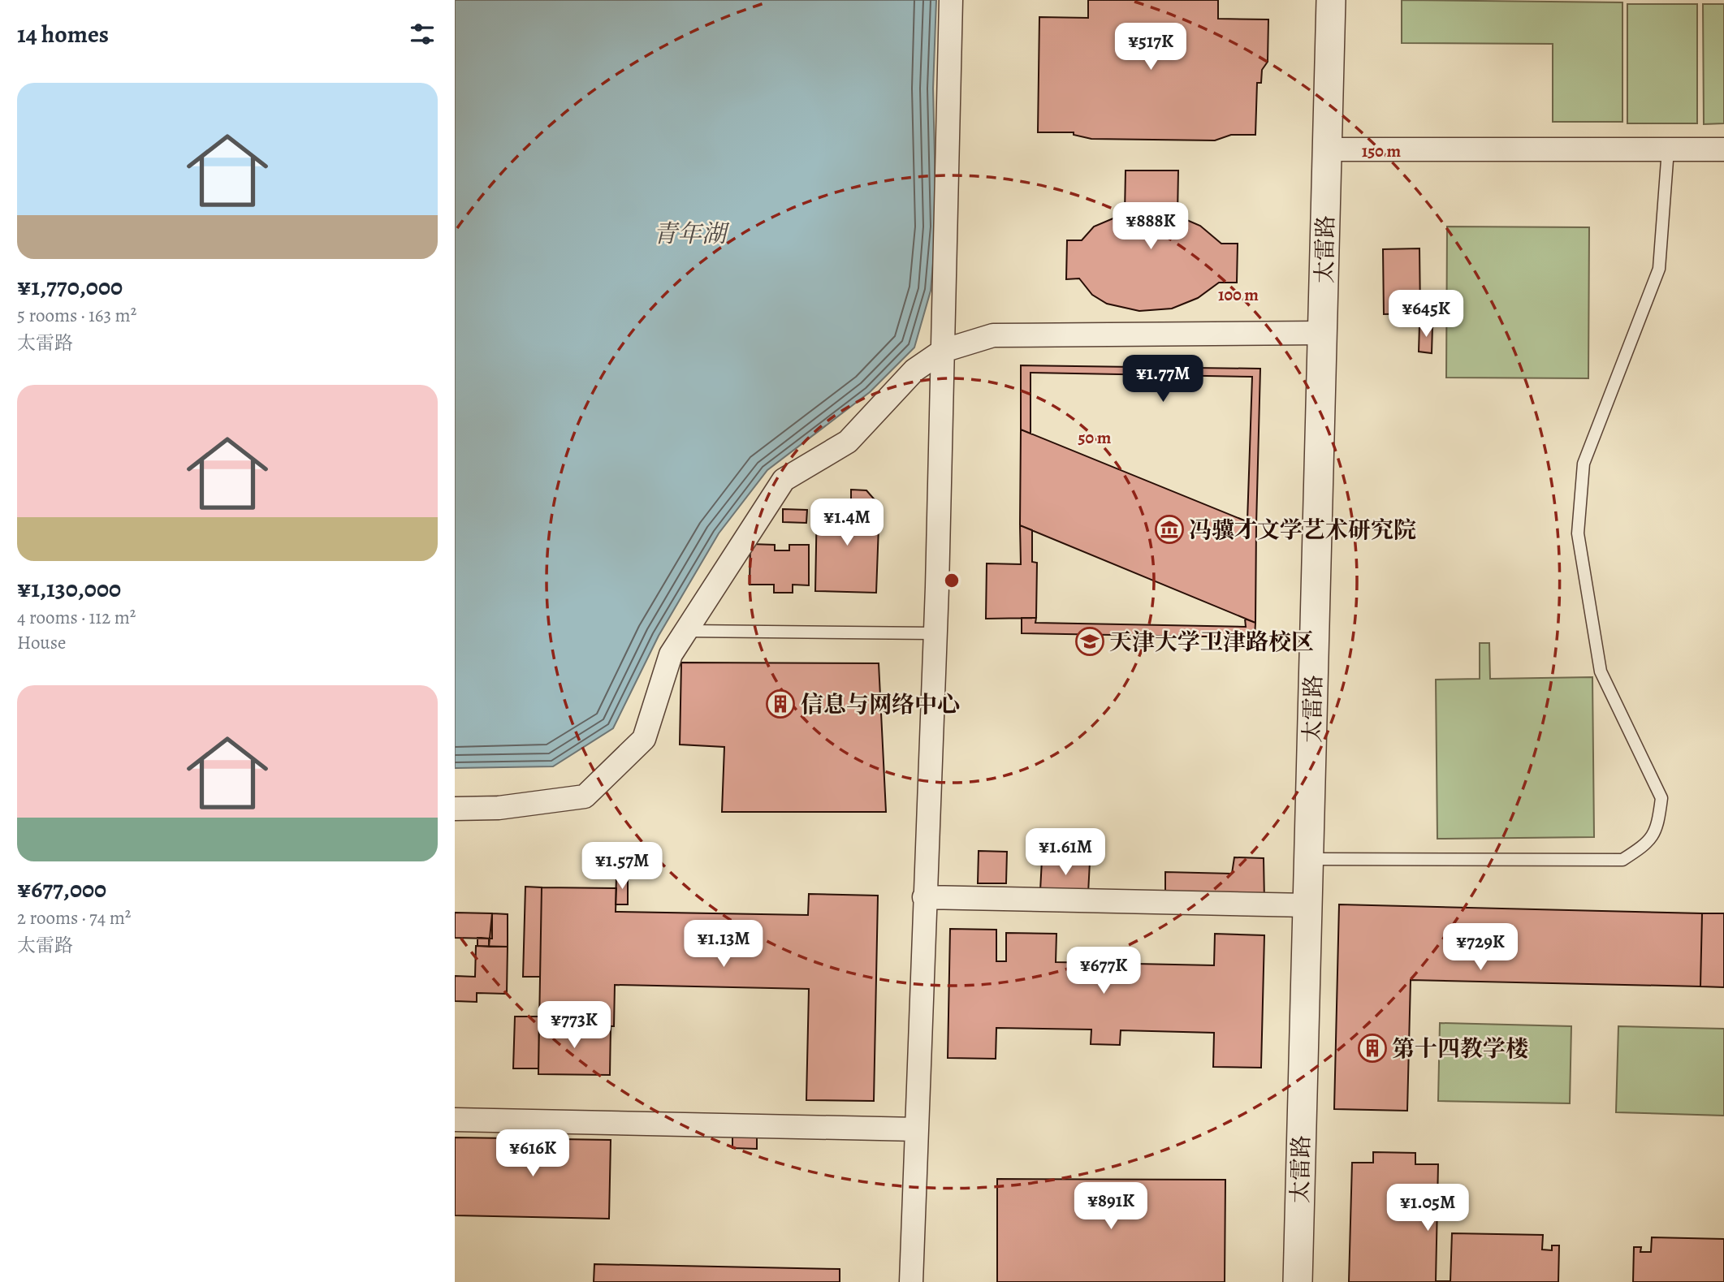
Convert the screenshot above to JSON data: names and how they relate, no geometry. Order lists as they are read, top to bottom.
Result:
{
  "streets": {
    "street": ["太雷路"]
  },
  "water": ["青年湖"],
  "places": {
    "museum": ["冯骥才文学艺术研究院"],
    "school or university": ["天津大学卫津路校区"],
    "building": ["信息与网络中心", "第十四教学楼"]
  },
  "page": {
    "heading": "14 homes",
    "price": [
      "¥517K",
      "¥888K",
      "¥645K",
      "¥1.77M",
      "¥1.4M",
      "¥1.61M",
      "¥1.57M",
      "¥1.13M",
      "¥729K",
      "¥677K",
      "¥773K",
      "¥616K",
      "¥891K",
      "¥1.05M"
    ],
    "list": [
      {
        "name": "¥1,770,000",
        "note": "5 rooms · 163 m² · 太雷路"
      },
      {
        "name": "¥1,130,000",
        "note": "4 rooms · 112 m² · House"
      },
      {
        "name": "¥677,000",
        "note": "2 rooms · 74 m² · 太雷路"
      }
    ]
  },
  "rings": ["150 m", "100 m", "50 m"]
}
